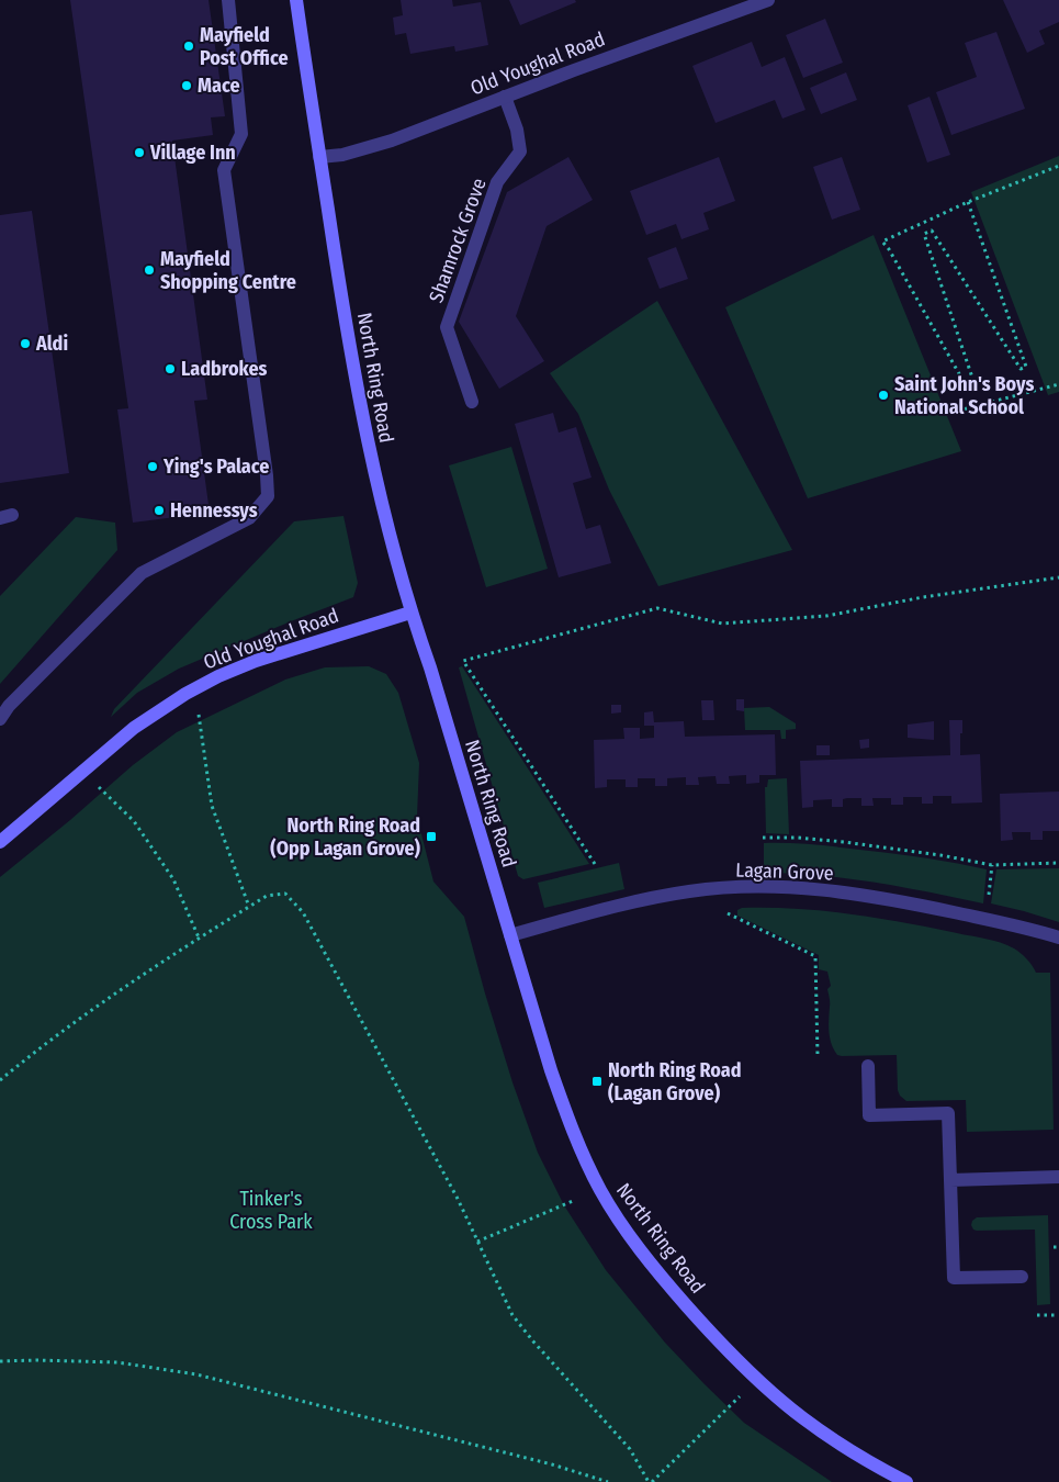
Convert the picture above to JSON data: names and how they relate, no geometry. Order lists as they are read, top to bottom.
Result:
{
  "streets": {
    "main road": ["Old Youghal Road", "North Ring Road"],
    "street": ["Shamrock Grove", "Lagan Grove"]
  },
  "crossings": [
    ["Old Youghal Road", "Shamrock Grove"],
    ["Old Youghal Road", "North Ring Road"],
    ["North Ring Road", "Lagan Grove"]
  ],
  "parks": ["Tinker's Cross Park"],
  "places": {
    "other": [
      "Mayfield Post Office",
      "Mace",
      "Village Inn",
      "Mayfield Shopping Centre",
      "Aldi",
      "Ladbrokes",
      "Saint John's Boys National School",
      "Ying's Palace",
      "Hennessys"
    ],
    "transit": ["North Ring Road (Opp Lagan Grove)", "North Ring Road (Lagan Grove)"]
  }
}
